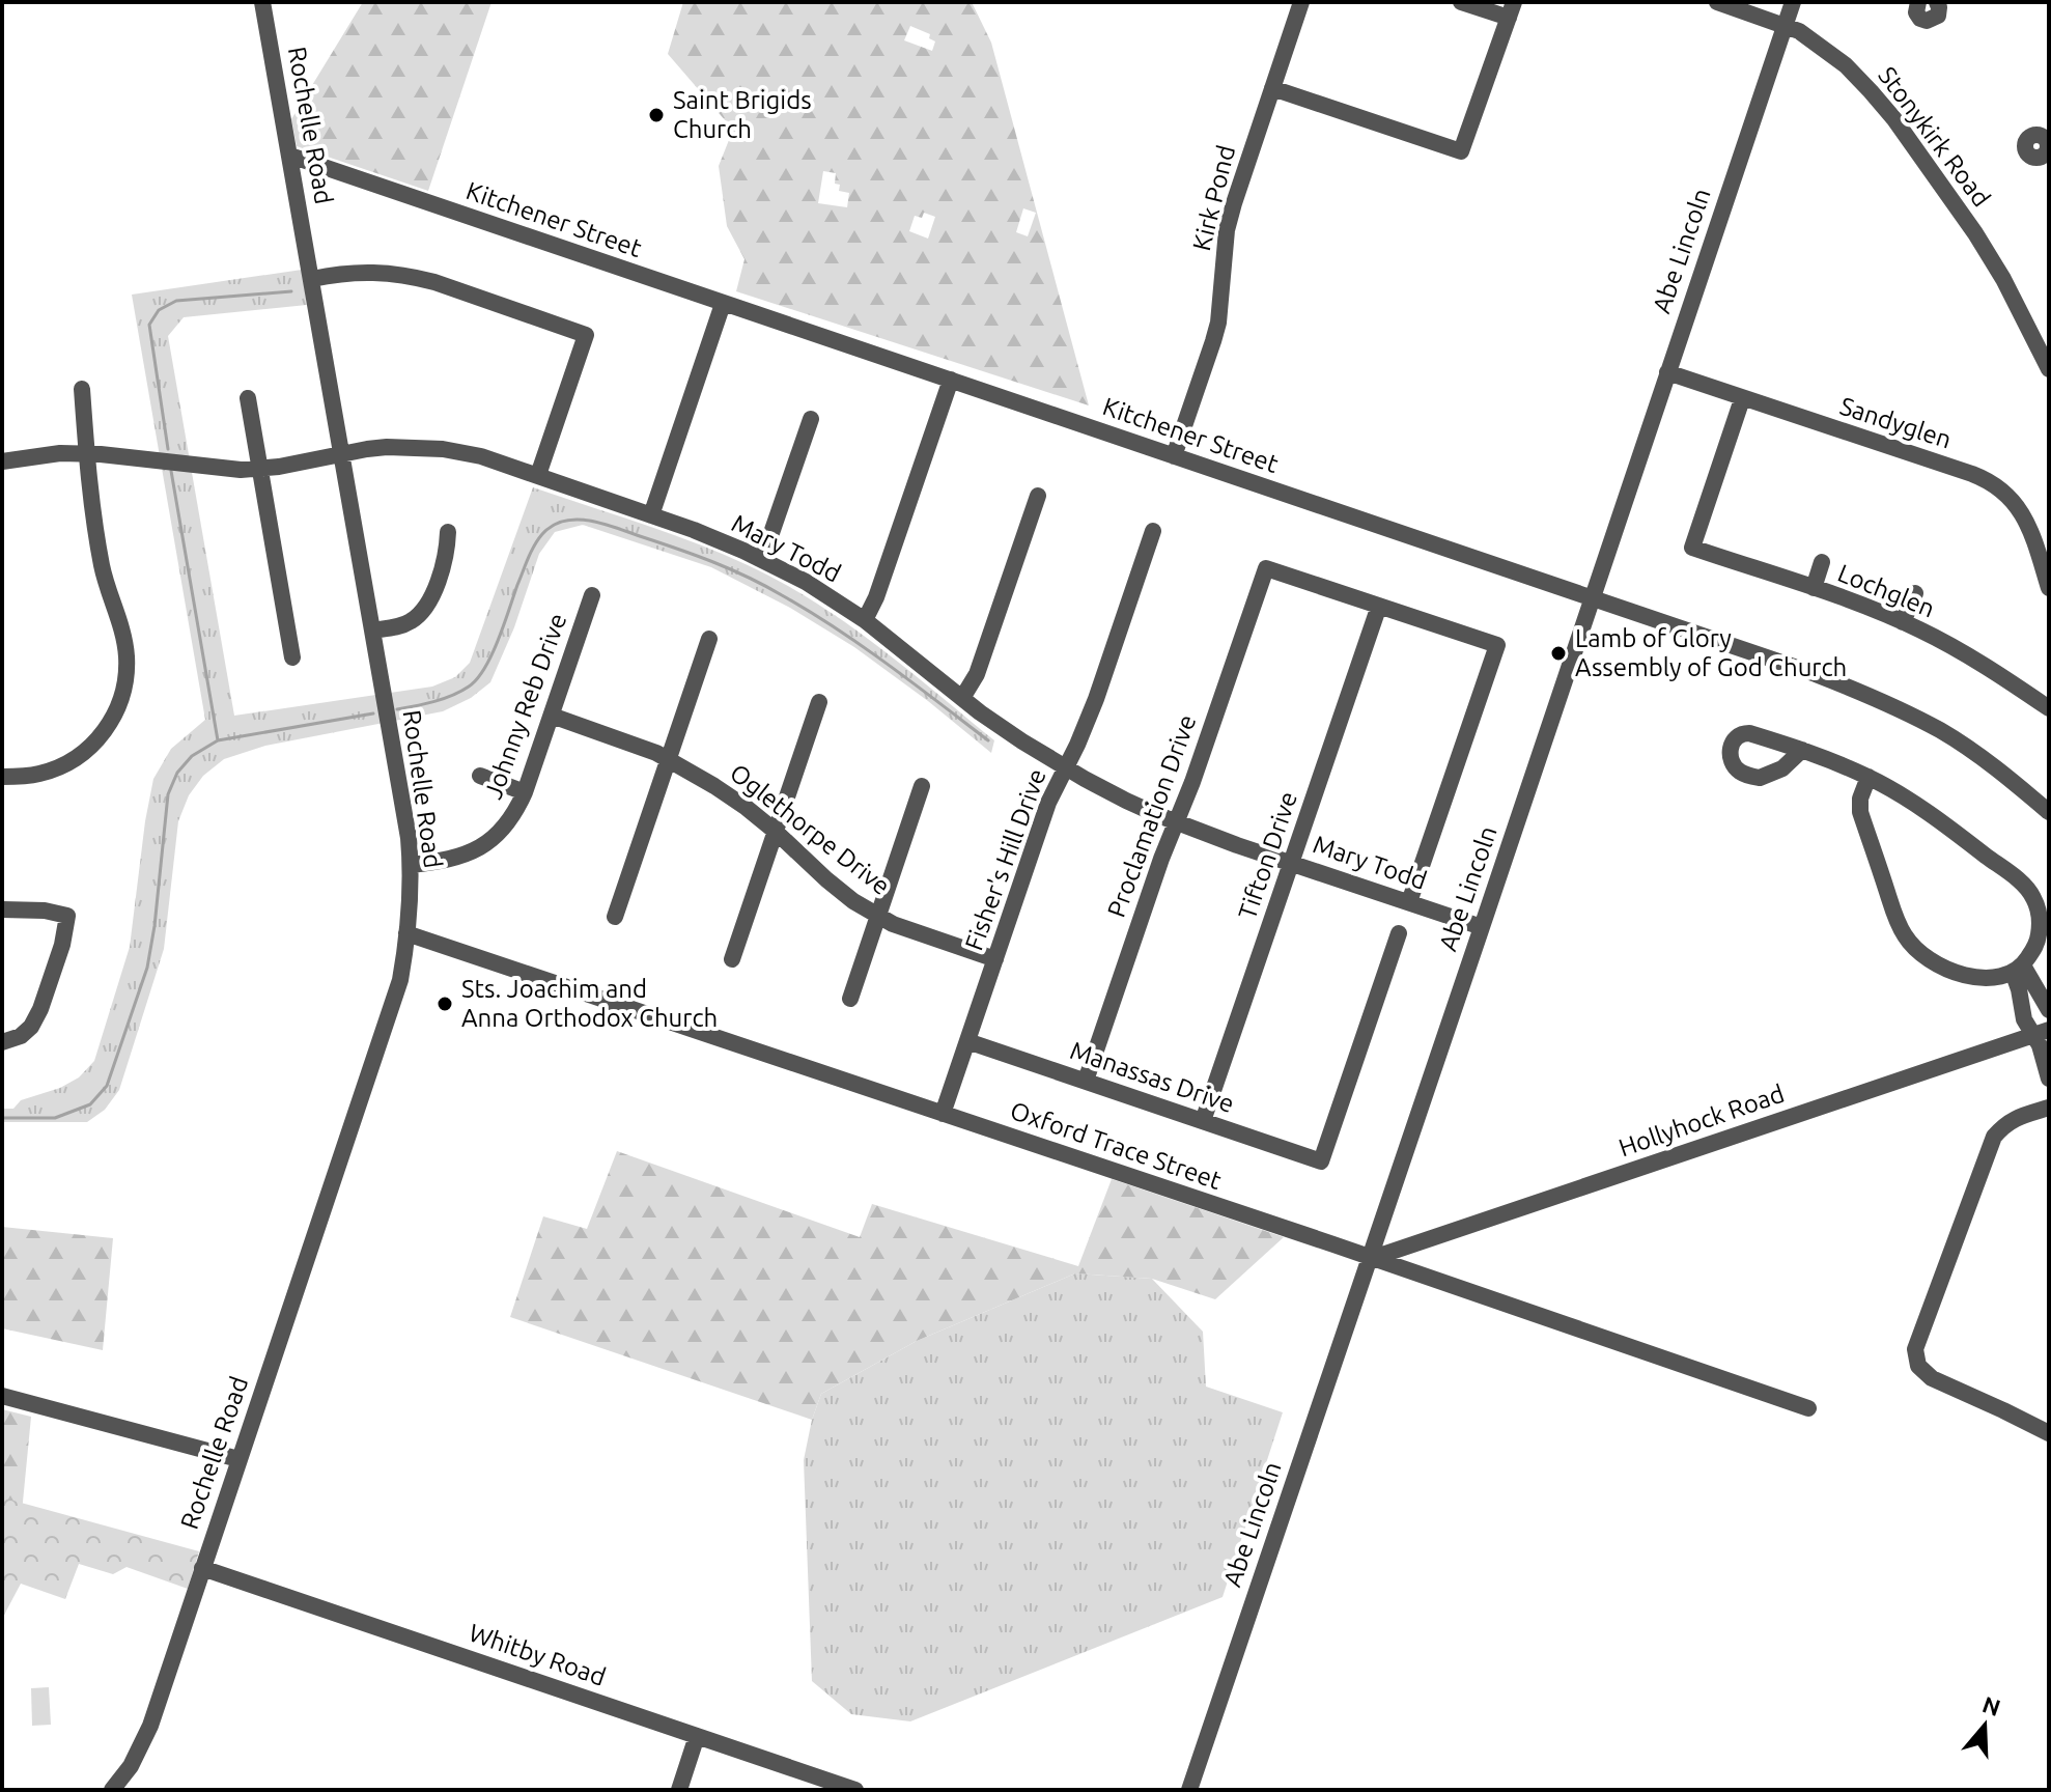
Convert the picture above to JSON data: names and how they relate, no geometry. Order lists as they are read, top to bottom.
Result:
{
  "streets": {
    "street": [
      "Rochelle Road",
      "Stonykirk Road",
      "Kirk Pond",
      "Kitchener Street",
      "Abe Lincoln",
      "Sandyglen",
      "Mary Todd",
      "Lochglen",
      "Johnny Reb Drive",
      "Proclamation Drive",
      "Oglethorpe Drive",
      "Tifton Drive",
      "Fisher's Hill Drive",
      "Manassas Drive",
      "Hollyhock Road",
      "Oxford Trace Street",
      "Whitby Road"
    ]
  },
  "crossings": [
    ["Rochelle Road", "Kitchener Street"],
    ["Rochelle Road", "Mary Todd"],
    ["Rochelle Road", "Johnny Reb Drive"],
    ["Rochelle Road", "Oxford Trace Street"],
    ["Rochelle Road", "Whitby Road"],
    ["Stonykirk Road", "Abe Lincoln"],
    ["Kirk Pond", "Kitchener Street"],
    ["Kitchener Street", "Abe Lincoln"],
    ["Abe Lincoln", "Sandyglen"],
    ["Abe Lincoln", "Mary Todd"],
    ["Abe Lincoln", "Hollyhock Road"],
    ["Abe Lincoln", "Oxford Trace Street"],
    ["Sandyglen", "Lochglen"],
    ["Mary Todd", "Proclamation Drive"],
    ["Mary Todd", "Tifton Drive"],
    ["Mary Todd", "Fisher's Hill Drive"],
    ["Johnny Reb Drive", "Oglethorpe Drive"],
    ["Proclamation Drive", "Tifton Drive"],
    ["Proclamation Drive", "Manassas Drive"],
    ["Oglethorpe Drive", "Fisher's Hill Drive"],
    ["Tifton Drive", "Manassas Drive"],
    ["Fisher's Hill Drive", "Manassas Drive"],
    ["Fisher's Hill Drive", "Oxford Trace Street"],
    ["Hollyhock Road", "Oxford Trace Street"]
  ],
  "places": ["Saint Brigids Church", "Lamb of Glory Assembly of God Church", "Sts. Joachim and Anna Orthodox Church"],
  "north": "top"
}
